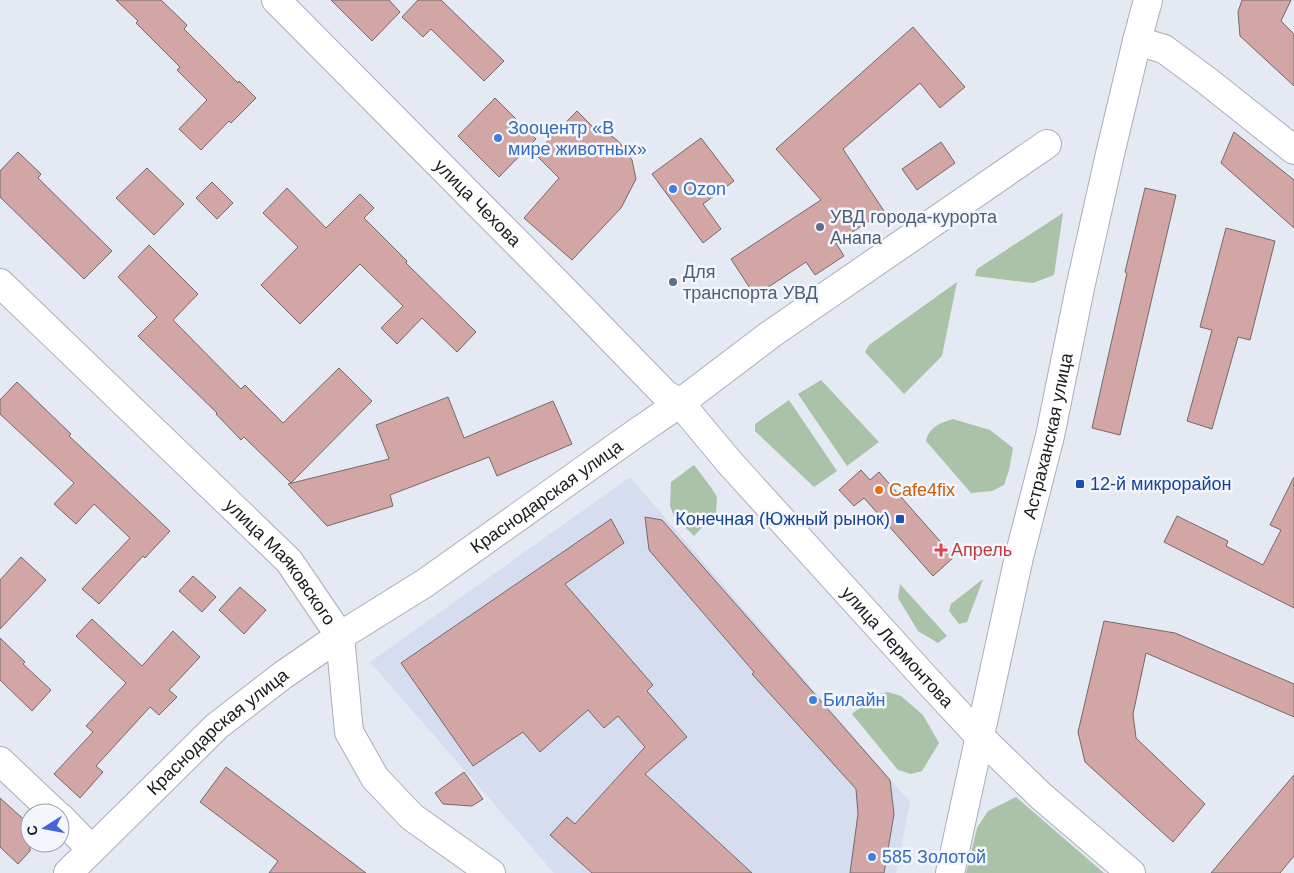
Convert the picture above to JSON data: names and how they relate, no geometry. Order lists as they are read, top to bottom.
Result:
{
  "streets": {
    "street": [
      "улица Чехова",
      "Астраханская улица",
      "Краснодарская улица",
      "улица Маяковского",
      "улица Лермонтова"
    ]
  },
  "crossings": [
    ["улица Чехова", "Краснодарская улица"],
    ["улица Чехова", "улица Лермонтова"],
    ["Астраханская улица", "улица Лермонтова"],
    ["Краснодарская улица", "улица Маяковского"],
    ["Краснодарская улица", "улица Лермонтова"]
  ],
  "places": {
    "other": [
      "Зооцентр «В мире животных»",
      "Ozon",
      "УВД города-курорта Анапа",
      "Для транспорта УВД",
      "Cafe4fix",
      "Билайн",
      "585 Золотой"
    ],
    "transit": ["12-й микрорайон", "Конечная (Южный рынок)"],
    "health": ["Апрель"]
  },
  "north": "left"
}
